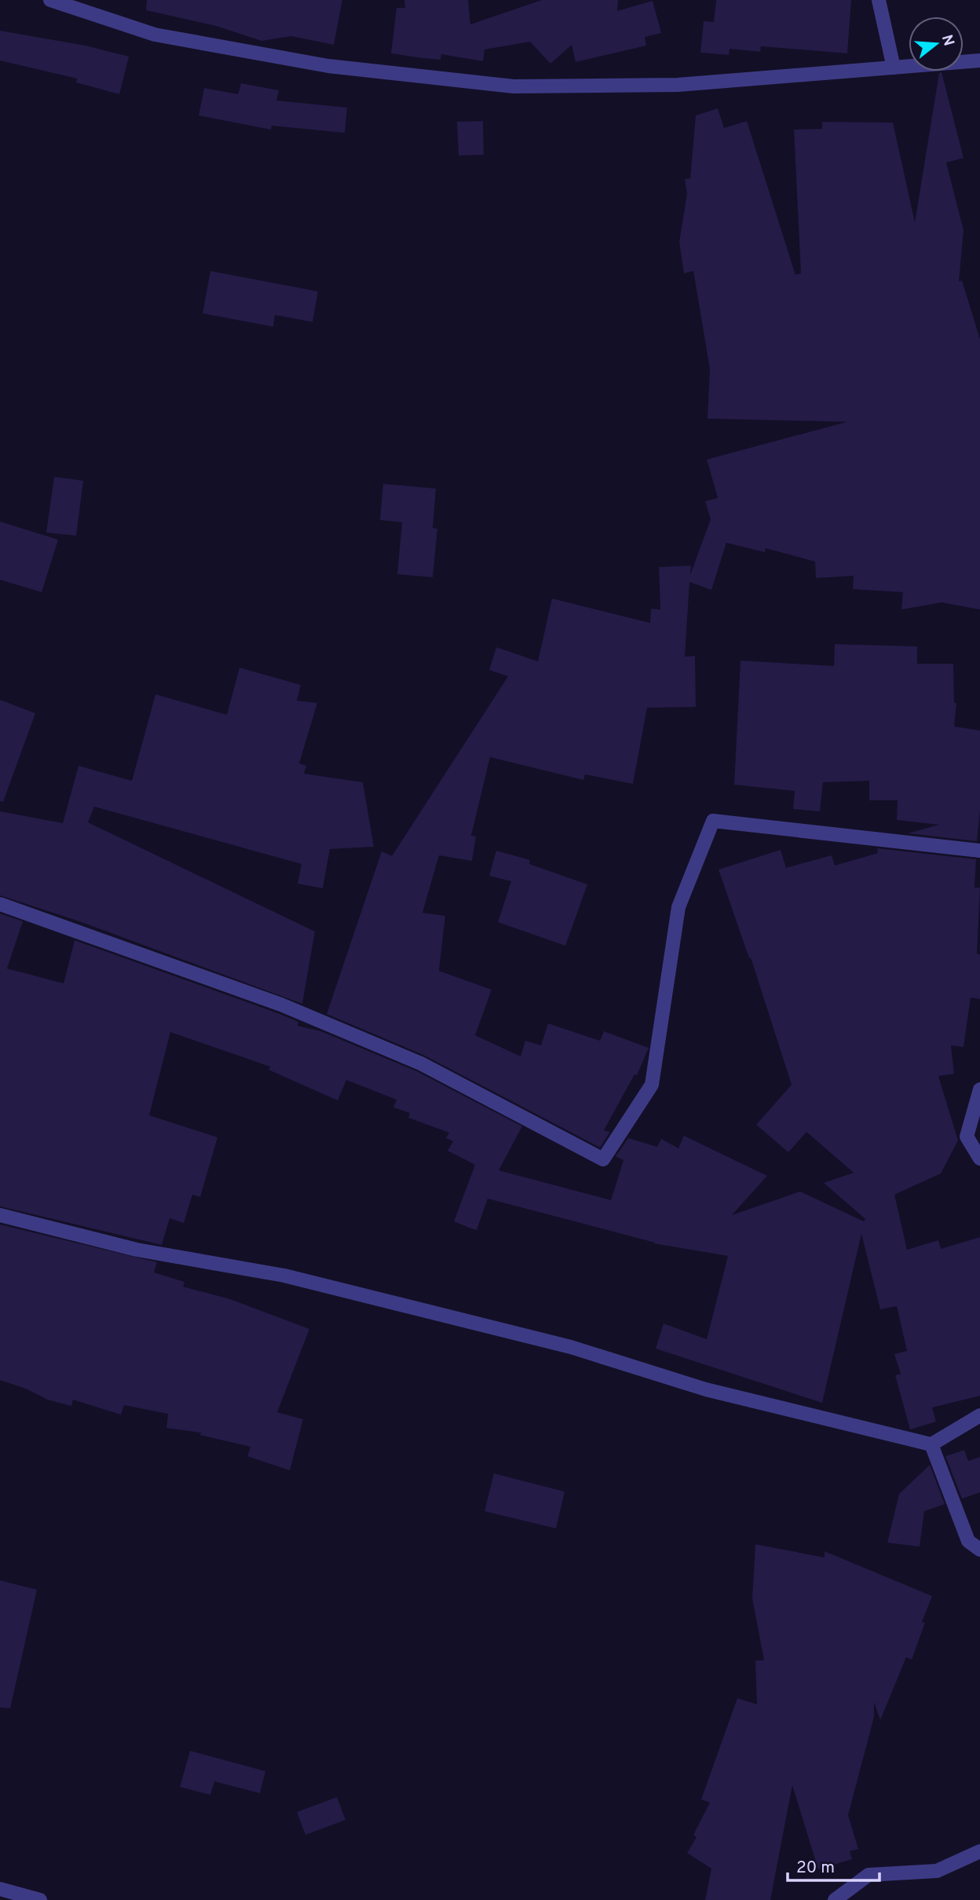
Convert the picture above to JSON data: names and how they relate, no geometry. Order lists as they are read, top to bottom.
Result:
{
  "scale_bar": "20 m",
  "north": "right"
}
